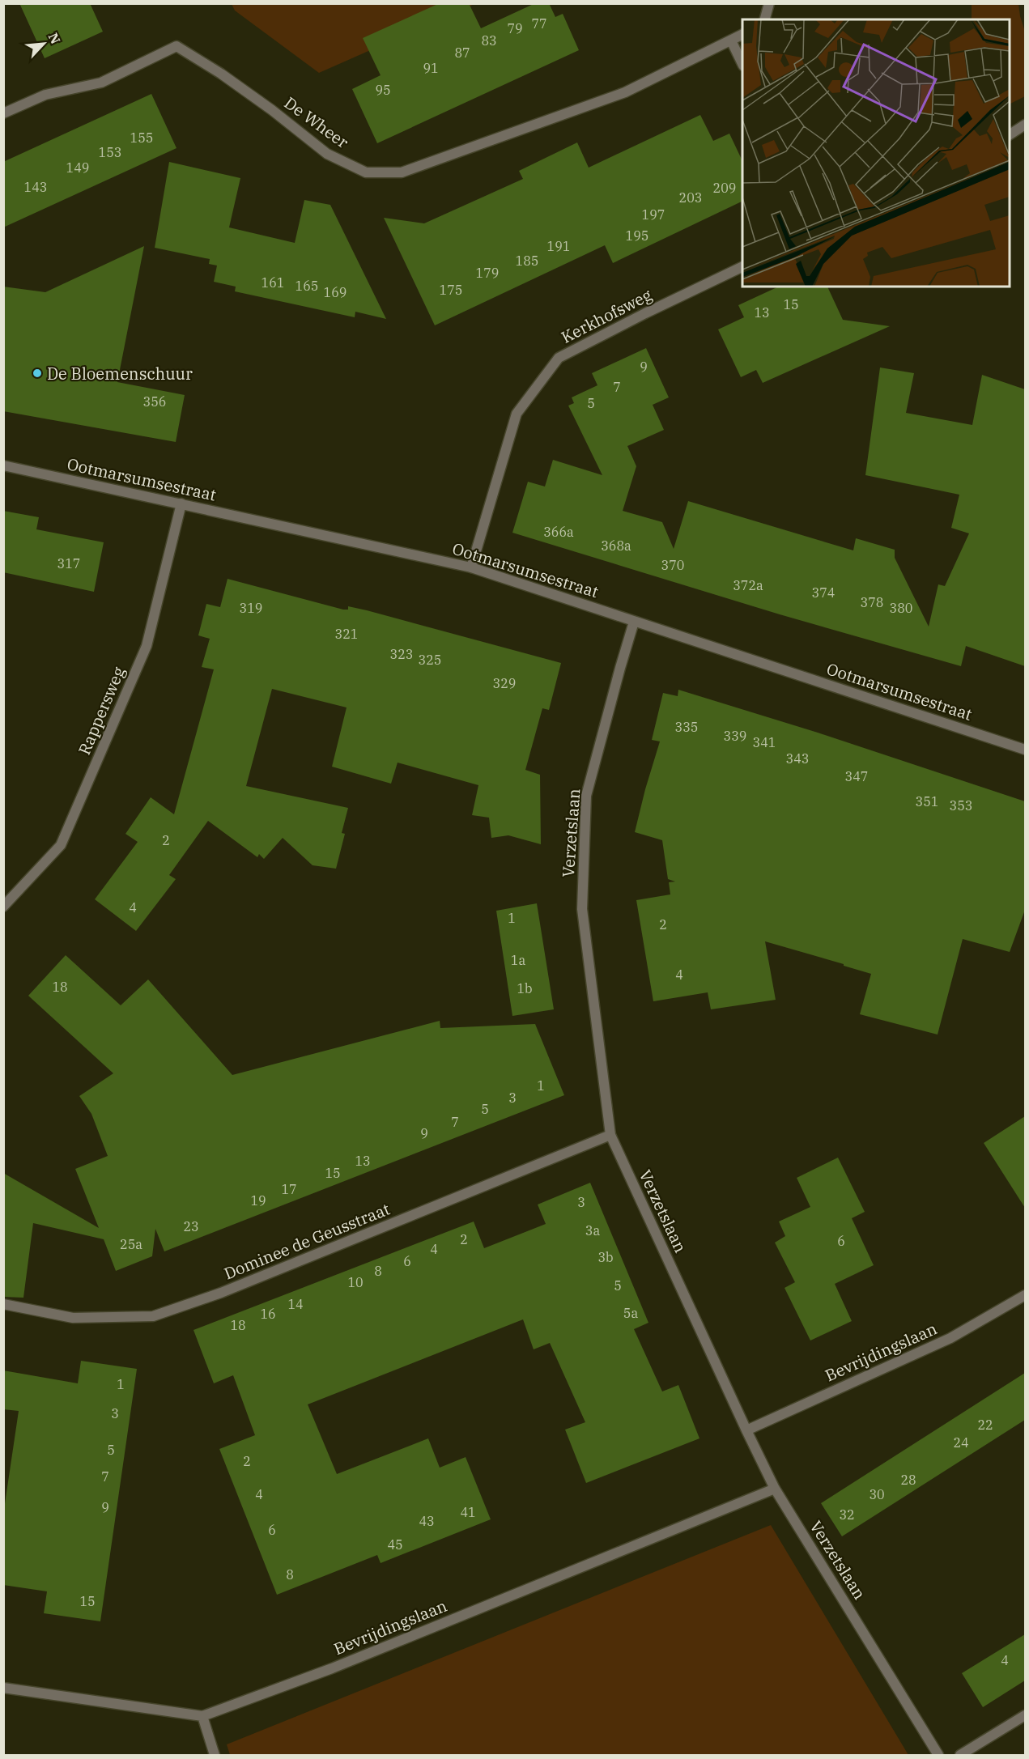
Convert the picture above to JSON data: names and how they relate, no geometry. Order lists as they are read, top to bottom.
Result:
{
  "streets": {
    "street": [
      "De Wheer",
      "Kerkhofsweg",
      "Ootmarsumsestraat",
      "Rappersweg",
      "Verzetslaan",
      "Dominee de Geusstraat",
      "Bevrijdingslaan"
    ]
  },
  "crossings": [
    ["Kerkhofsweg", "Ootmarsumsestraat"],
    ["Ootmarsumsestraat", "Rappersweg"],
    ["Ootmarsumsestraat", "Verzetslaan"],
    ["Verzetslaan", "Dominee de Geusstraat"],
    ["Verzetslaan", "Bevrijdingslaan"]
  ],
  "places": ["De Bloemenschuur"],
  "house_numbers": [
    "77",
    "79",
    "83",
    "87",
    "91",
    "95",
    "155",
    "153",
    "149",
    "143",
    "209",
    "203",
    "197",
    "195",
    "191",
    "185",
    "179",
    "161",
    "165",
    "175",
    "169",
    "15",
    "13",
    "9",
    "7",
    "356",
    "5",
    "366a",
    "368a",
    "317",
    "370",
    "372a",
    "374",
    "378",
    "319",
    "380",
    "321",
    "323",
    "325",
    "329",
    "335",
    "339",
    "341",
    "343",
    "347",
    "351",
    "353",
    "2",
    "4",
    "1",
    "2",
    "1a",
    "4",
    "18",
    "1b",
    "1",
    "3",
    "5",
    "7",
    "9",
    "13",
    "15",
    "17",
    "19",
    "3",
    "23",
    "3a",
    "2",
    "6",
    "25a",
    "4",
    "3b",
    "6",
    "8",
    "10",
    "5",
    "14",
    "5a",
    "16",
    "18",
    "1",
    "3",
    "22",
    "24",
    "5",
    "2",
    "7",
    "28",
    "4",
    "30",
    "9",
    "41",
    "32",
    "43",
    "6",
    "45",
    "8",
    "15",
    "4"
  ],
  "north": "top right"
}
